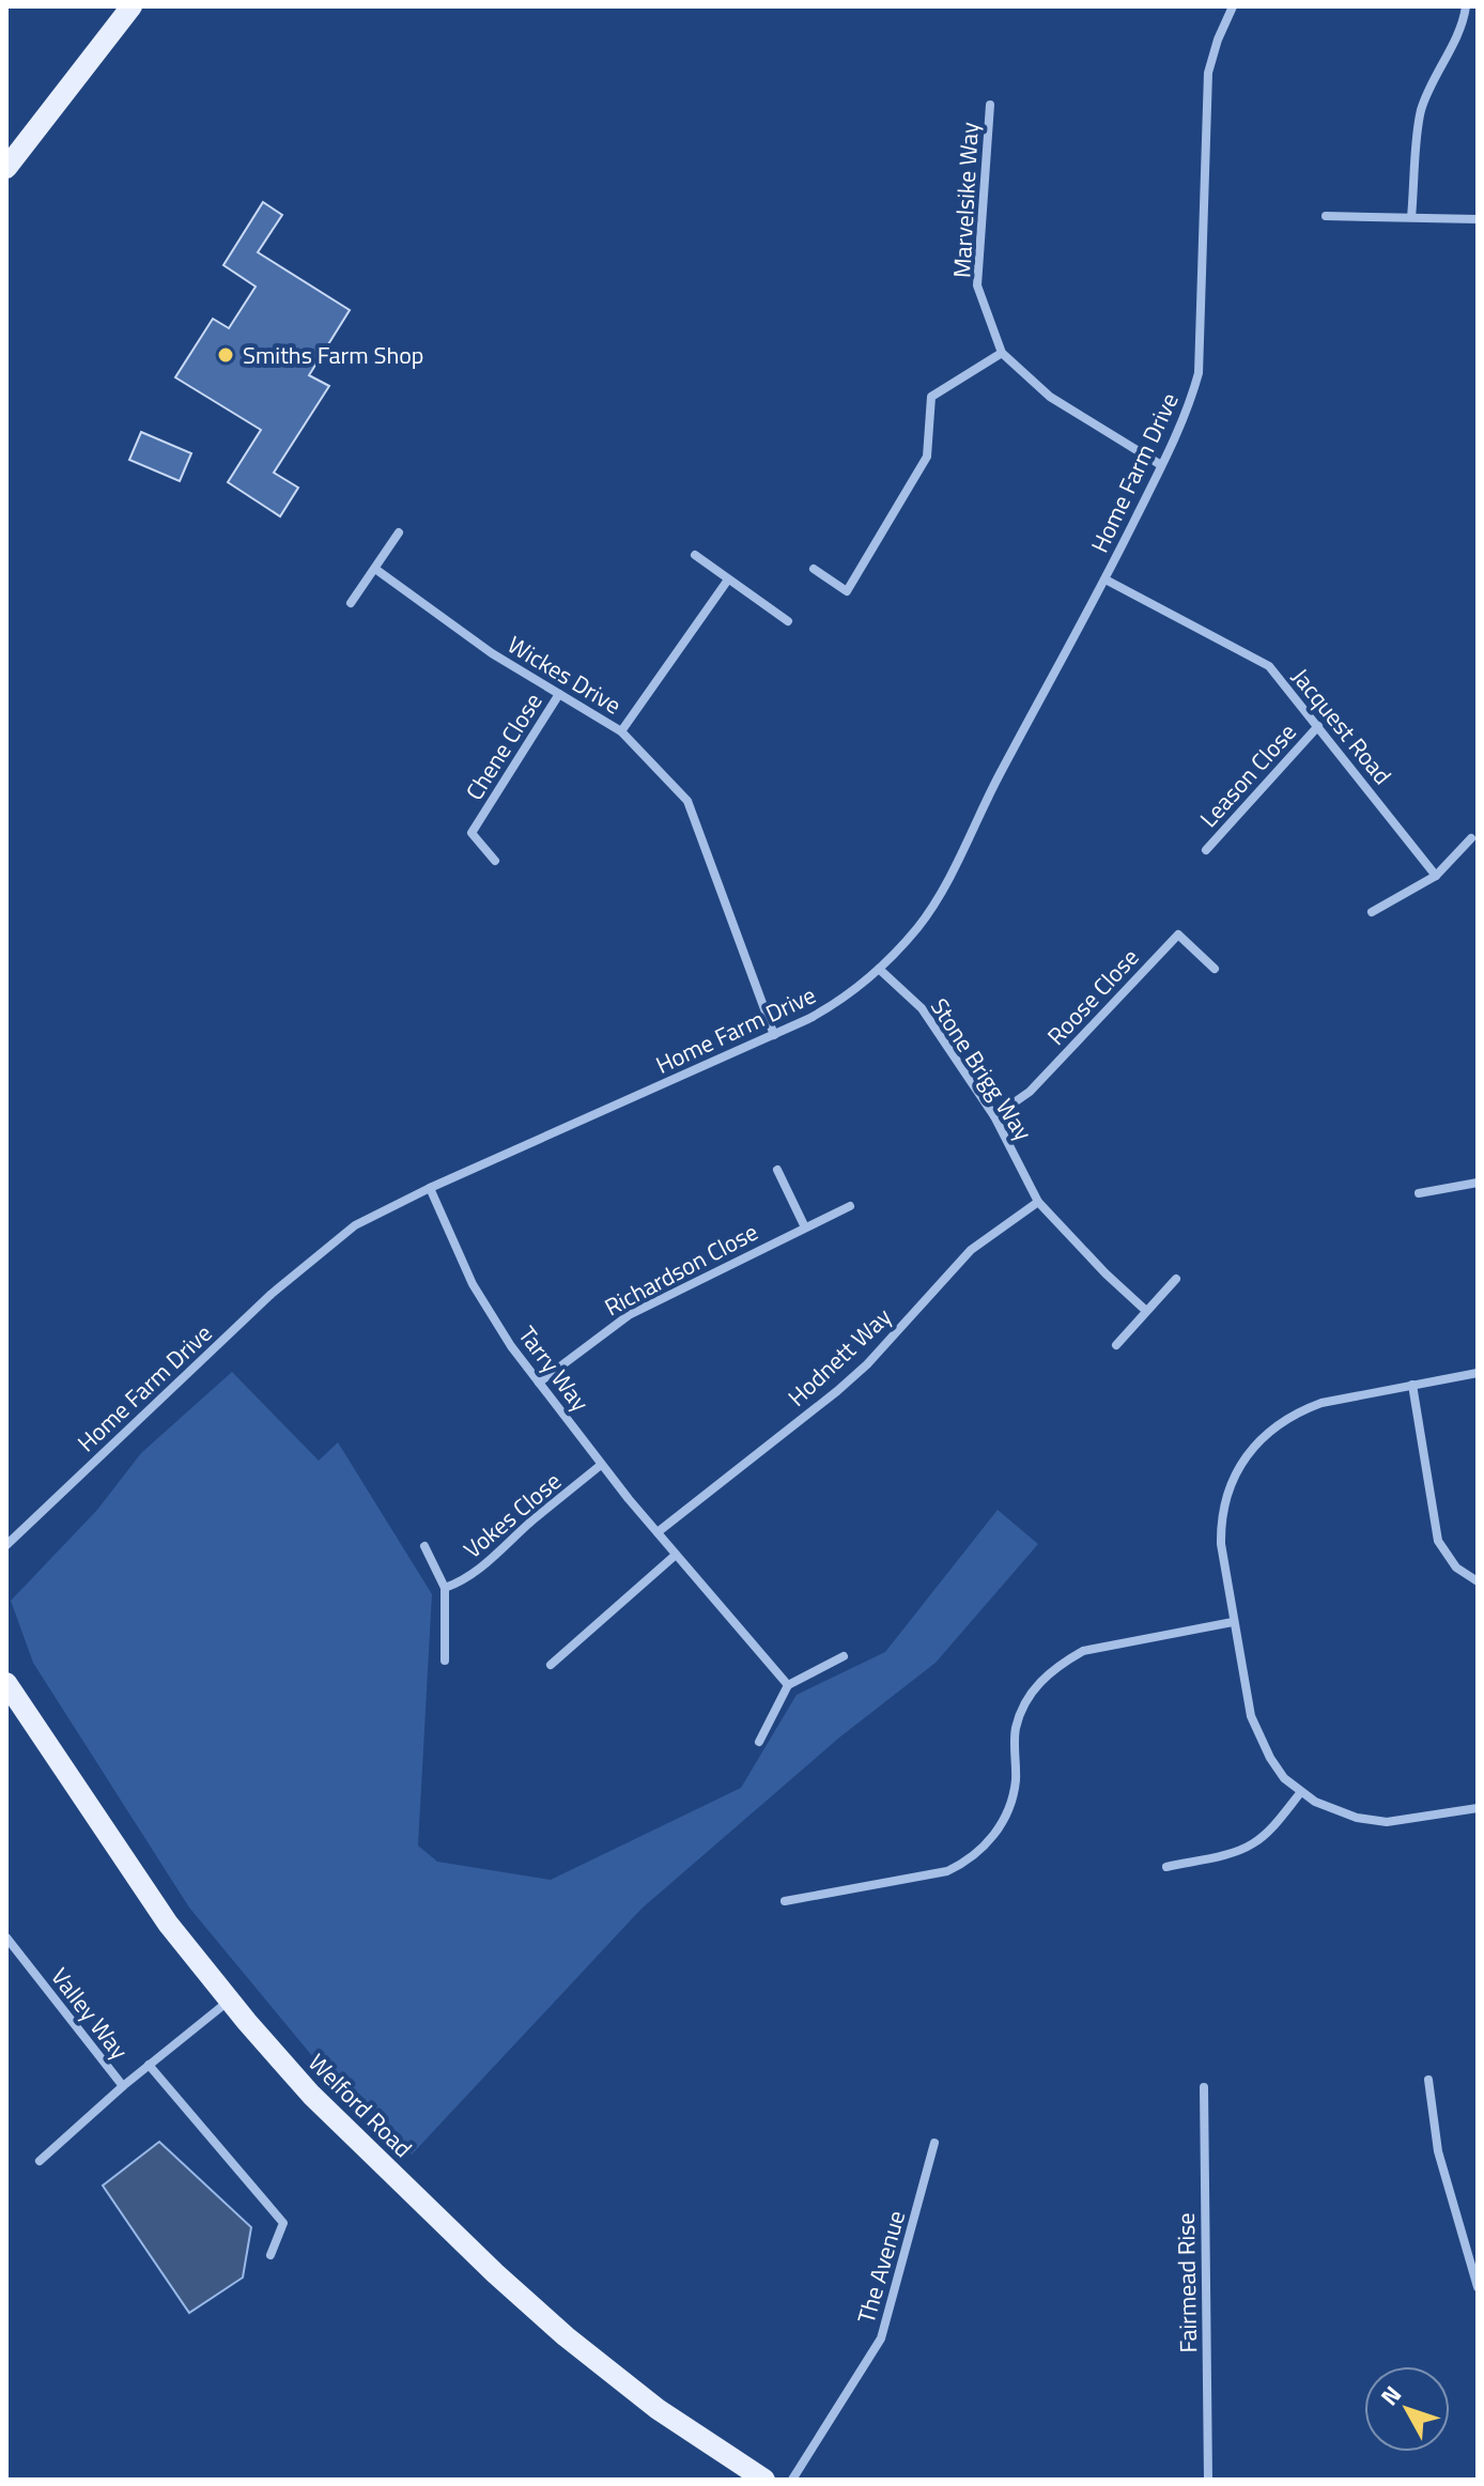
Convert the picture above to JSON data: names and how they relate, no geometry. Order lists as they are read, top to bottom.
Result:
{
  "streets": {
    "main road": ["Welford Road"],
    "street": [
      "Marvelsike Way",
      "Home Farm Drive",
      "Wickes Drive",
      "Jacquest Road",
      "Chene Close",
      "Leason Close",
      "Roose Close",
      "Stone Brigg Way",
      "Richardson Close",
      "Hodnett Way",
      "Tarry Way",
      "Vokes Close",
      "Valley Way",
      "The Avenue",
      "Fairmead Rise"
    ]
  },
  "crossings": [
    ["Marvelsike Way", "Home Farm Drive"],
    ["Home Farm Drive", "Wickes Drive"],
    ["Home Farm Drive", "Jacquest Road"],
    ["Home Farm Drive", "Stone Brigg Way"],
    ["Home Farm Drive", "Tarry Way"],
    ["Wickes Drive", "Chene Close"],
    ["Jacquest Road", "Leason Close"],
    ["Roose Close", "Stone Brigg Way"],
    ["Stone Brigg Way", "Hodnett Way"],
    ["Richardson Close", "Tarry Way"],
    ["Hodnett Way", "Tarry Way"],
    ["Tarry Way", "Vokes Close"],
    ["Valley Way", "Welford Road"]
  ],
  "places": ["Smiths Farm Shop"],
  "north": "top left"
}
